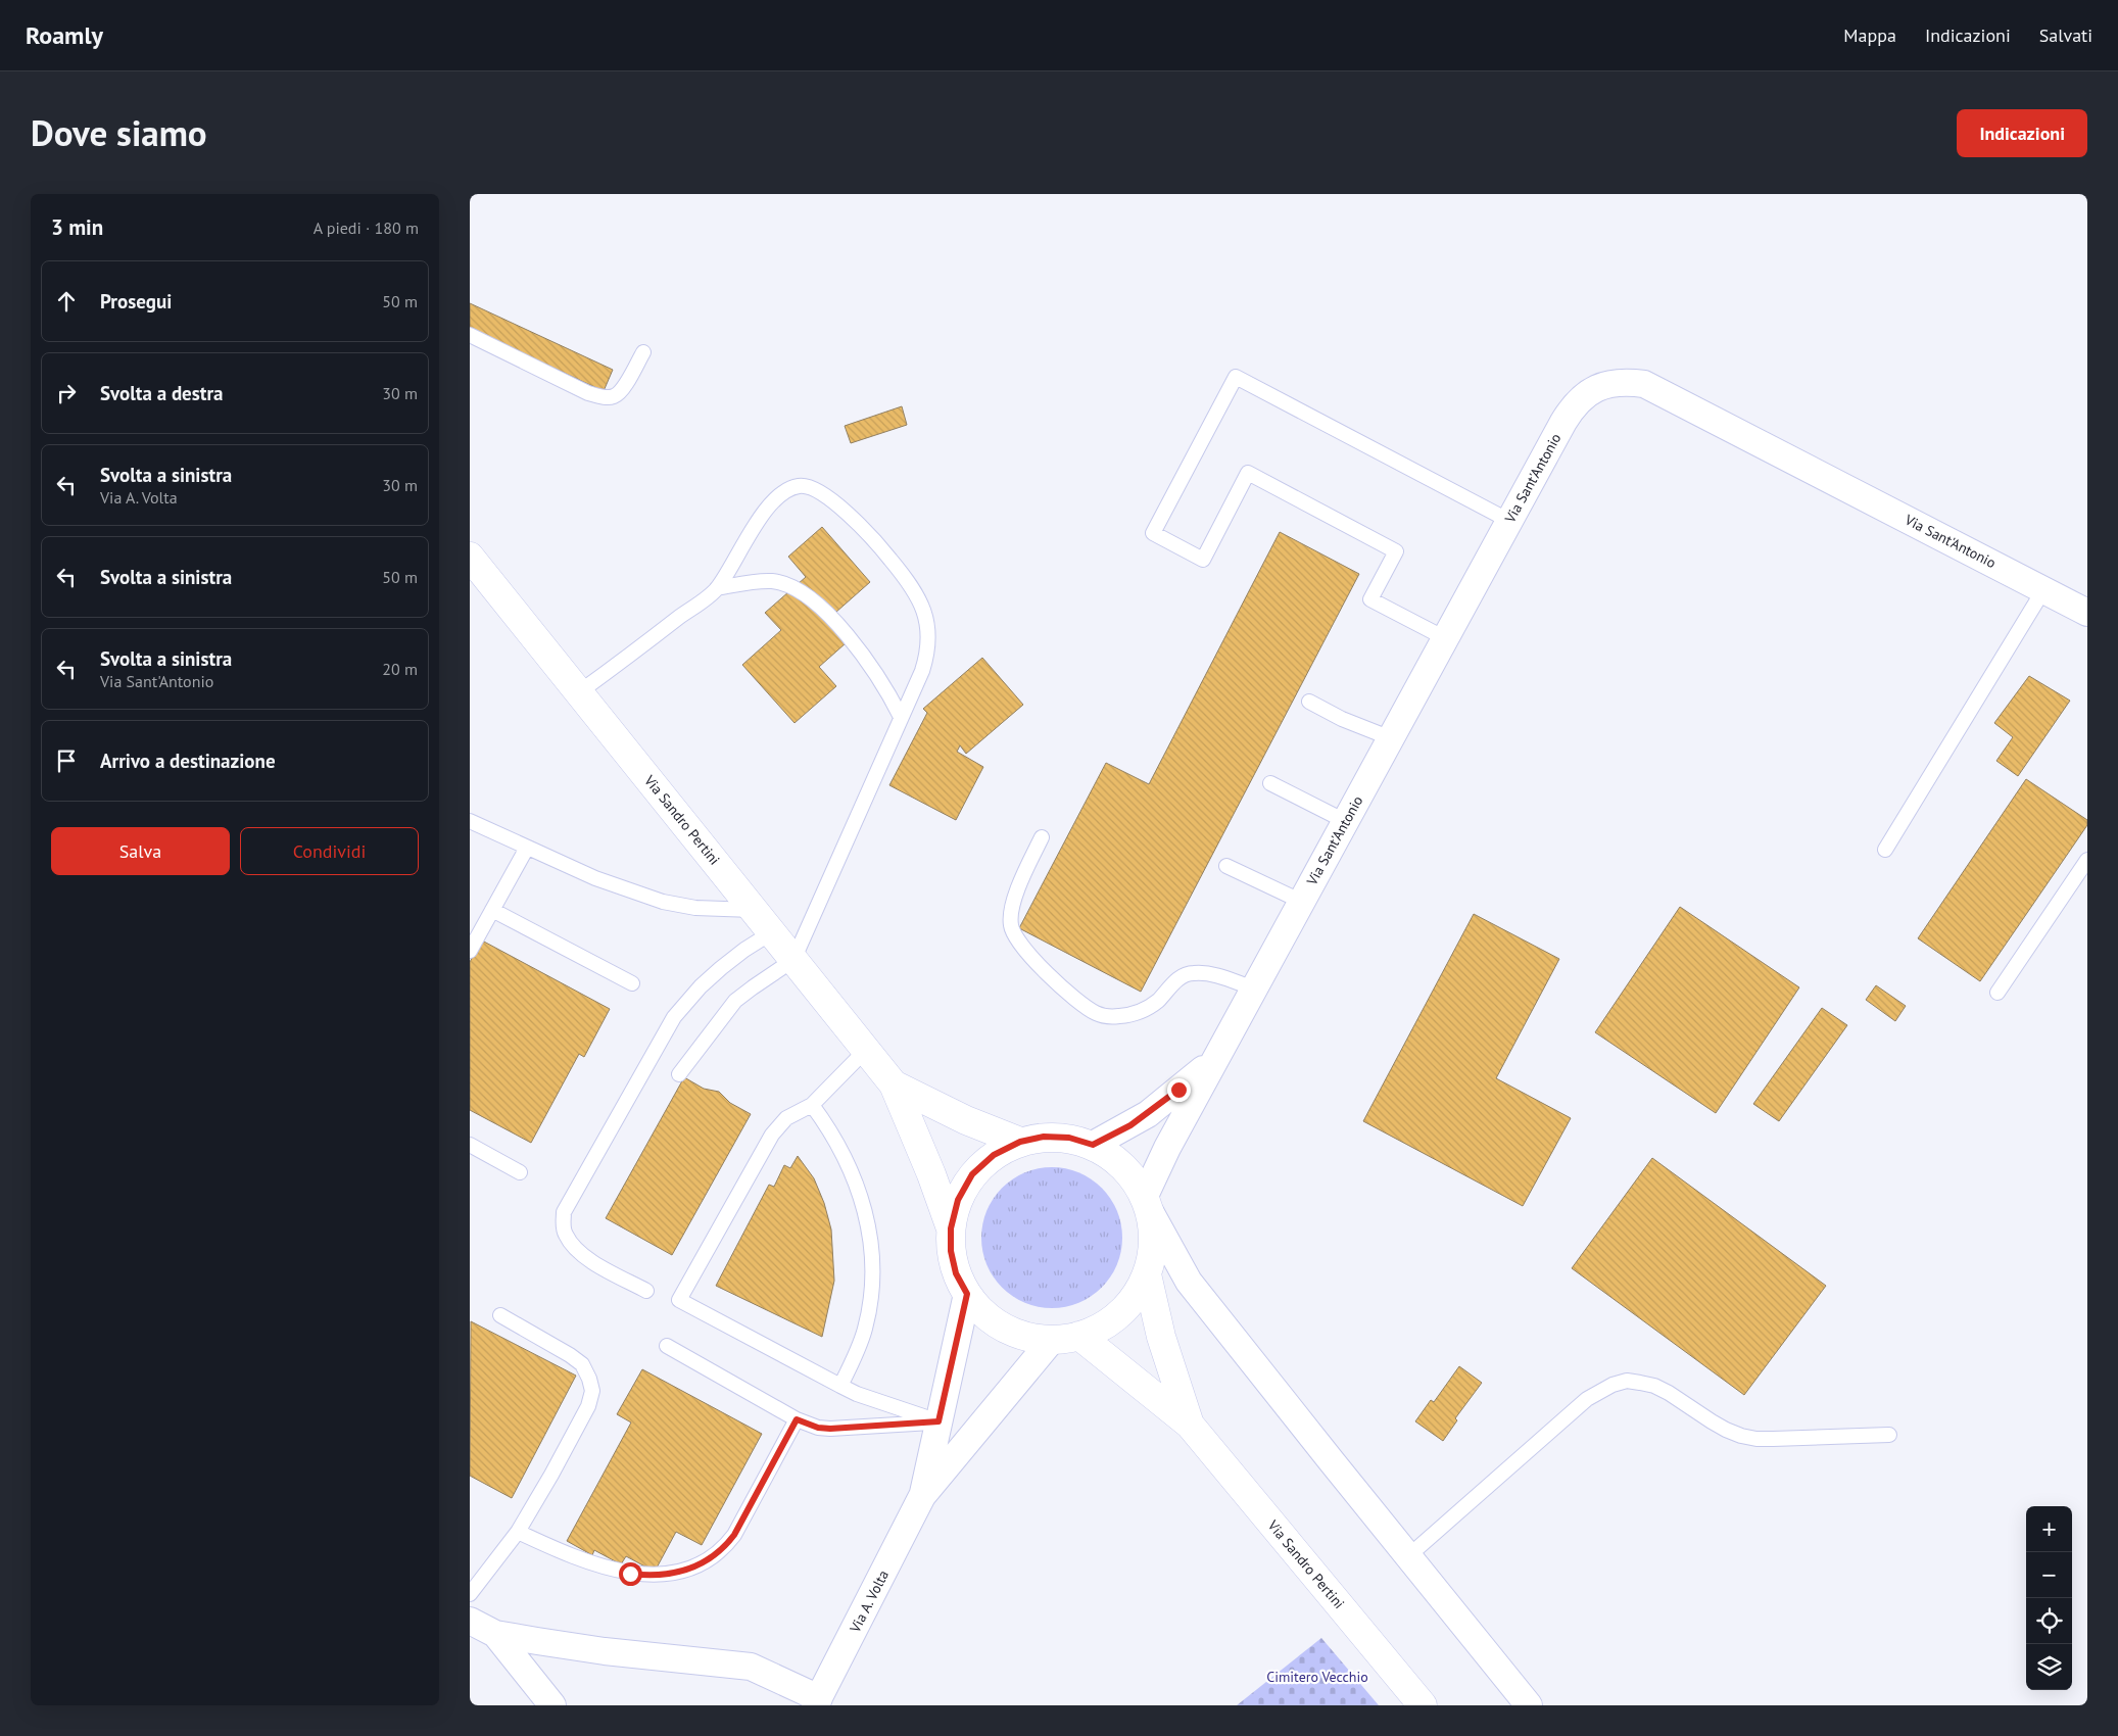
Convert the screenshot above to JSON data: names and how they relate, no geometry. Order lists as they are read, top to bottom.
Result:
{
  "streets": {
    "main road": ["Via Sandro Pertini"],
    "street": ["Via Sant'Antonio", "Via A. Volta"]
  },
  "crossings": [
    ["Via Sandro Pertini", "Via A. Volta"]
  ],
  "parks": ["Cimitero Vecchio"],
  "page": {
    "header": "Roamly",
    "nav": ["Mappa", "Indicazioni", "Salvati"],
    "title": "Dove siamo",
    "buttons": [
      "Indicazioni",
      ["Salva", "Condividi"]
    ],
    "heading": ["3 min", "A piedi · 180 m"],
    "list": [
      ["Prosegui", "50 m"],
      ["Svolta a destra", "30 m"],
      ["Svolta a sinistra", "Via A. Volta", "30 m"],
      ["Svolta a sinistra", "50 m"],
      ["Svolta a sinistra", "Via Sant'Antonio", "20 m"],
      "Arrivo a destinazione"
    ],
    "map_buttons": ["+", "−"]
  }
}
